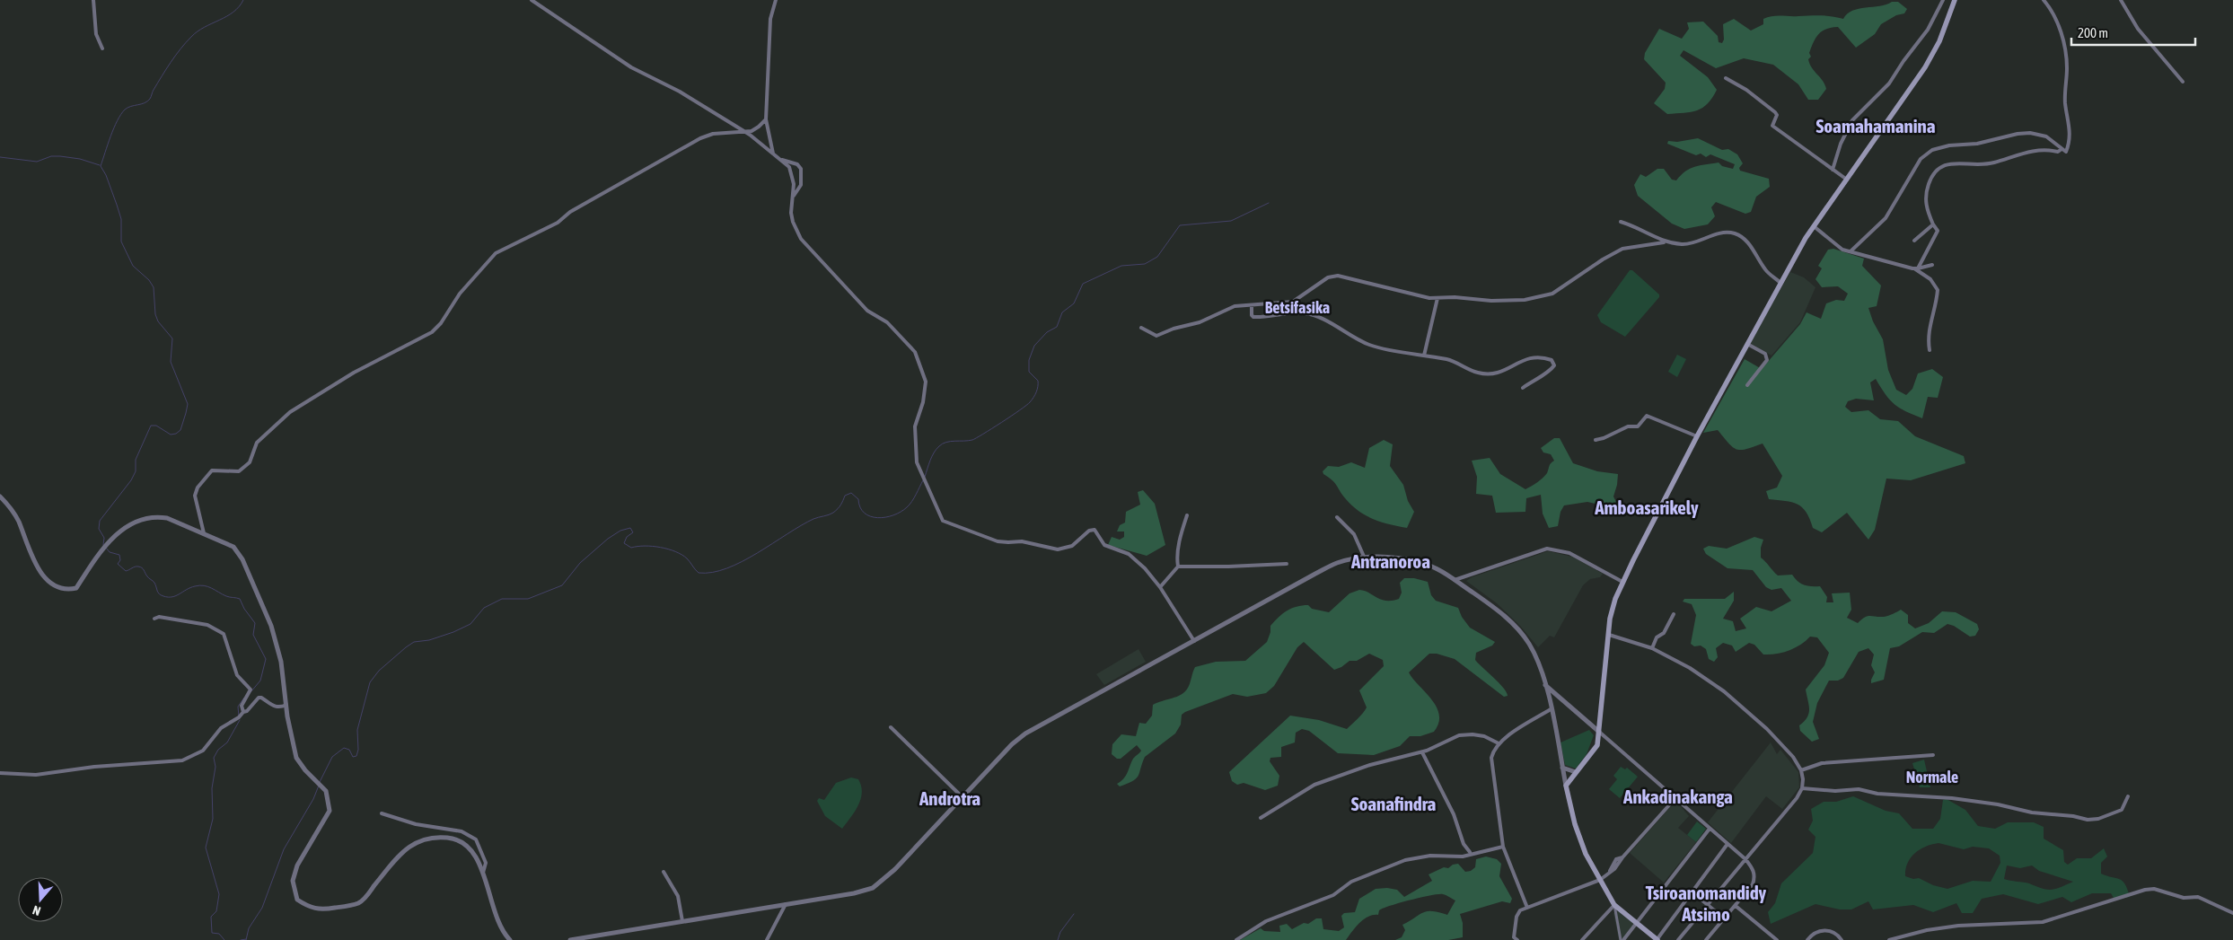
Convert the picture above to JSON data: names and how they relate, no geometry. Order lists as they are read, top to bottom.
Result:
{
  "districts": [
    "Soamahamanina",
    "Betsifasika",
    "Amboasarikely",
    "Antranoroa",
    "Normale",
    "Ankadinakanga",
    "Androtra",
    "Soanafindra",
    "Tsiroanomandidy Atsimo"
  ],
  "scale_bar": "200 m",
  "north": "bottom"
}
